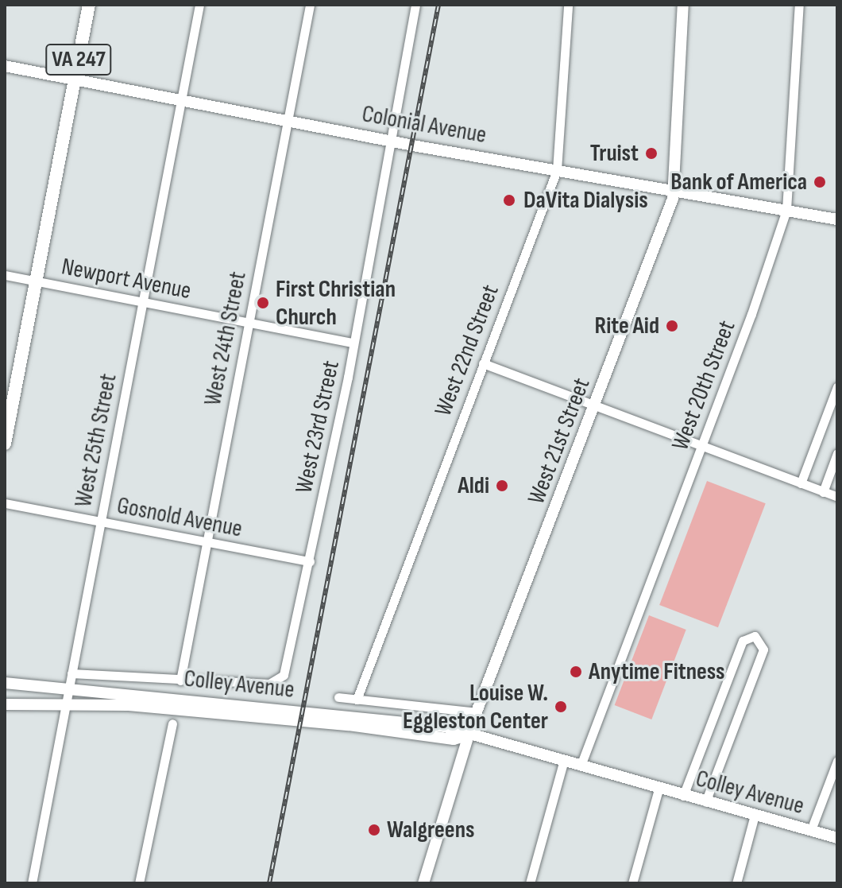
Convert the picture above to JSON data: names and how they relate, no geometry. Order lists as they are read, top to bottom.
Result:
{
  "streets": {
    "main road": [
      "VA 247",
      "Colonial Avenue",
      "West 21st Street",
      "Colley Avenue"
    ],
    "street": [
      "Newport Avenue",
      "West 24th Street",
      "West 22nd Street",
      "West 20th Street",
      "West 23rd Street",
      "West 25th Street",
      "Gosnold Avenue"
    ]
  },
  "crossings": [
    ["VA 247", "Colonial Avenue"],
    ["VA 247", "Newport Avenue"],
    ["Colonial Avenue", "West 24th Street"],
    ["Colonial Avenue", "West 22nd Street"],
    ["Colonial Avenue", "West 20th Street"],
    ["Colonial Avenue", "West 23rd Street"],
    ["Colonial Avenue", "West 25th Street"],
    ["Colonial Avenue", "West 21st Street"],
    ["Newport Avenue", "West 24th Street"],
    ["Newport Avenue", "West 23rd Street"],
    ["Newport Avenue", "West 25th Street"],
    ["West 24th Street", "West 23rd Street"],
    ["West 24th Street", "Gosnold Avenue"],
    ["West 20th Street", "Colley Avenue"],
    ["West 23rd Street", "Gosnold Avenue"],
    ["West 25th Street", "Gosnold Avenue"],
    ["West 25th Street", "Colley Avenue"],
    ["West 21st Street", "Colley Avenue"]
  ],
  "places": [
    "Truist",
    "Bank of America",
    "DaVita Dialysis",
    "First Christian Church",
    "Rite Aid",
    "Aldi",
    "Anytime Fitness",
    "Louise W. Eggleston Center",
    "Walgreens"
  ]
}
